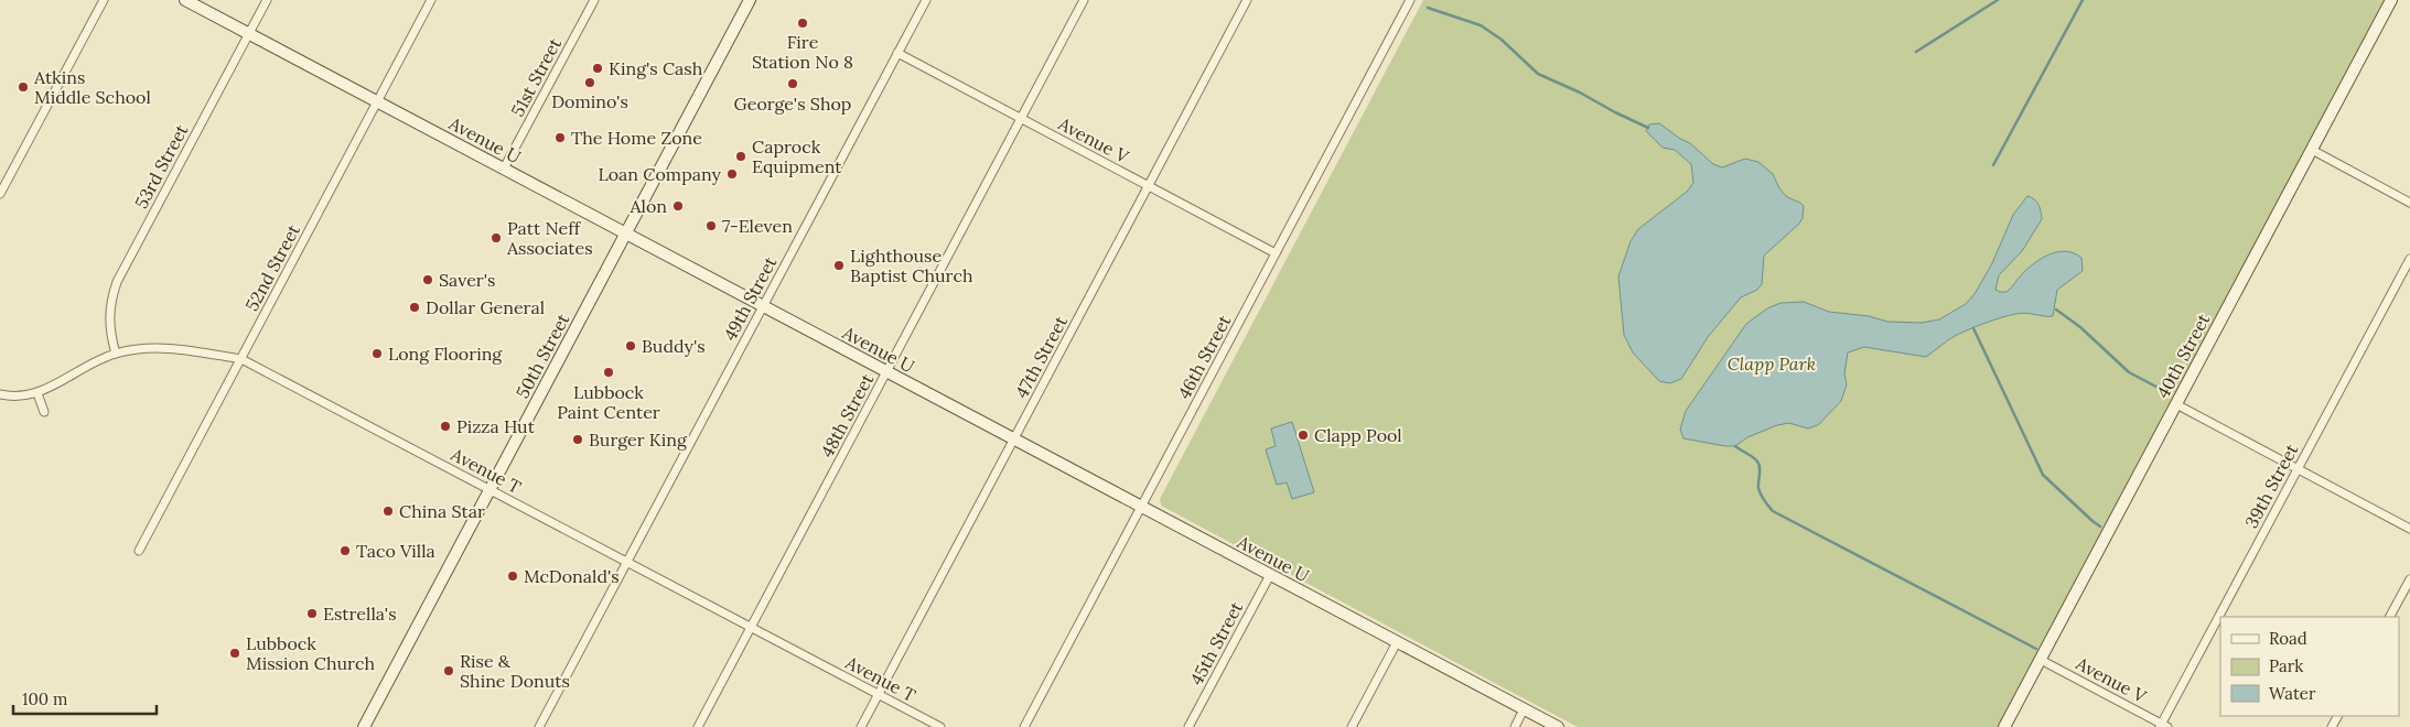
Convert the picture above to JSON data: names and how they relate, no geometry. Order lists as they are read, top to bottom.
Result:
{
  "streets": {
    "street": [
      "51st Street",
      "Avenue U",
      "Avenue V",
      "53rd Street",
      "52nd Street",
      "49th Street",
      "50th Street",
      "40th Street",
      "47th Street",
      "46th Street",
      "48th Street",
      "Avenue T",
      "39th Street",
      "45th Street"
    ]
  },
  "crossings": [
    ["51st Street", "Avenue U"],
    ["Avenue U", "53rd Street"],
    ["Avenue U", "52nd Street"],
    ["Avenue U", "49th Street"],
    ["Avenue U", "50th Street"],
    ["Avenue U", "47th Street"],
    ["Avenue U", "46th Street"],
    ["Avenue U", "48th Street"],
    ["Avenue U", "45th Street"],
    ["Avenue V", "49th Street"],
    ["Avenue V", "40th Street"],
    ["Avenue V", "47th Street"],
    ["Avenue V", "46th Street"],
    ["Avenue V", "48th Street"],
    ["Avenue V", "39th Street"],
    ["53rd Street", "Avenue T"],
    ["52nd Street", "Avenue T"],
    ["49th Street", "Avenue T"],
    ["50th Street", "Avenue T"],
    ["47th Street", "Avenue T"],
    ["48th Street", "Avenue T"]
  ],
  "parks": ["Clapp Park"],
  "places": [
    "Fire Station No 8",
    "King's Cash",
    "Domino's",
    "George's Shop",
    "Atkins Middle School",
    "The Home Zone",
    "Caprock Equipment",
    "Loan Company",
    "Alon",
    "7-Eleven",
    "Patt Neff Associates",
    "Lighthouse Baptist Church",
    "Saver's",
    "Dollar General",
    "Buddy's",
    "Long Flooring",
    "Lubbock Paint Center",
    "Pizza Hut",
    "Clapp Pool",
    "Burger King",
    "China Star",
    "Taco Villa",
    "McDonald's",
    "Estrella's",
    "Lubbock Mission Church",
    "Rise & Shine Donuts"
  ],
  "legend": ["Road", "Park", "Water"],
  "scale_bar": "100 m"
}
